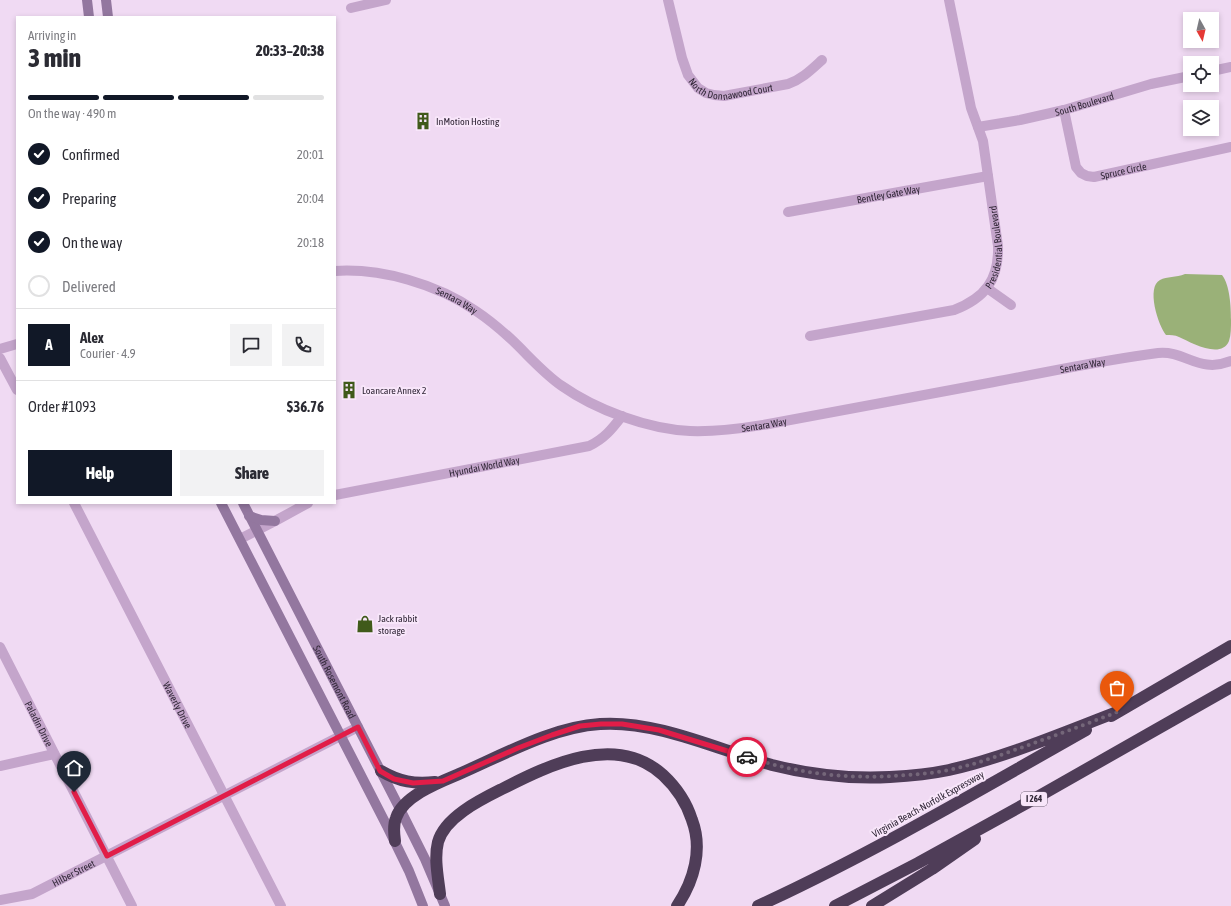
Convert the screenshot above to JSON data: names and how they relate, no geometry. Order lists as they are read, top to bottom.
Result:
{
  "streets": {
    "highway": ["I 264", "Virginia Beach-Norfolk Expressway"],
    "main road": ["South Rosemont Road"],
    "street": [
      "North Donnawood Court",
      "South Boulevard",
      "Spruce Circle",
      "Bentley Gate Way",
      "Presidential Boulevard",
      "Sentara Way",
      "Hyundai World Way",
      "Waverly Drive",
      "Paladin Drive",
      "Hilber Street"
    ]
  },
  "crossings": [
    ["South Boulevard", "Spruce Circle"],
    ["South Boulevard", "Presidential Boulevard"],
    ["Bentley Gate Way", "Presidential Boulevard"],
    ["Sentara Way", "Hyundai World Way"],
    ["South Rosemont Road", "Hilber Street"],
    ["Waverly Drive", "Hilber Street"],
    ["Paladin Drive", "Hilber Street"]
  ],
  "places": {
    "building": ["InMotion Hosting", "Loancare Annex 2"],
    "shop": ["Jack rabbit storage"]
  },
  "north": "bottom",
  "page": {
    "heading": ["3 min", "Arriving in", "20:33–20:38"],
    "panel": [
      "Alex",
      "Courier · 4.9",
      "Order #1093",
      "$36.76"
    ],
    "bar": "On the way · 490 m",
    "list": [
      ["Confirmed", "20:01"],
      ["Preparing", "20:04"],
      ["On the way", "20:18"],
      "Delivered"
    ],
    "round": "A",
    "buttons": ["Help", "Share"]
  }
}
